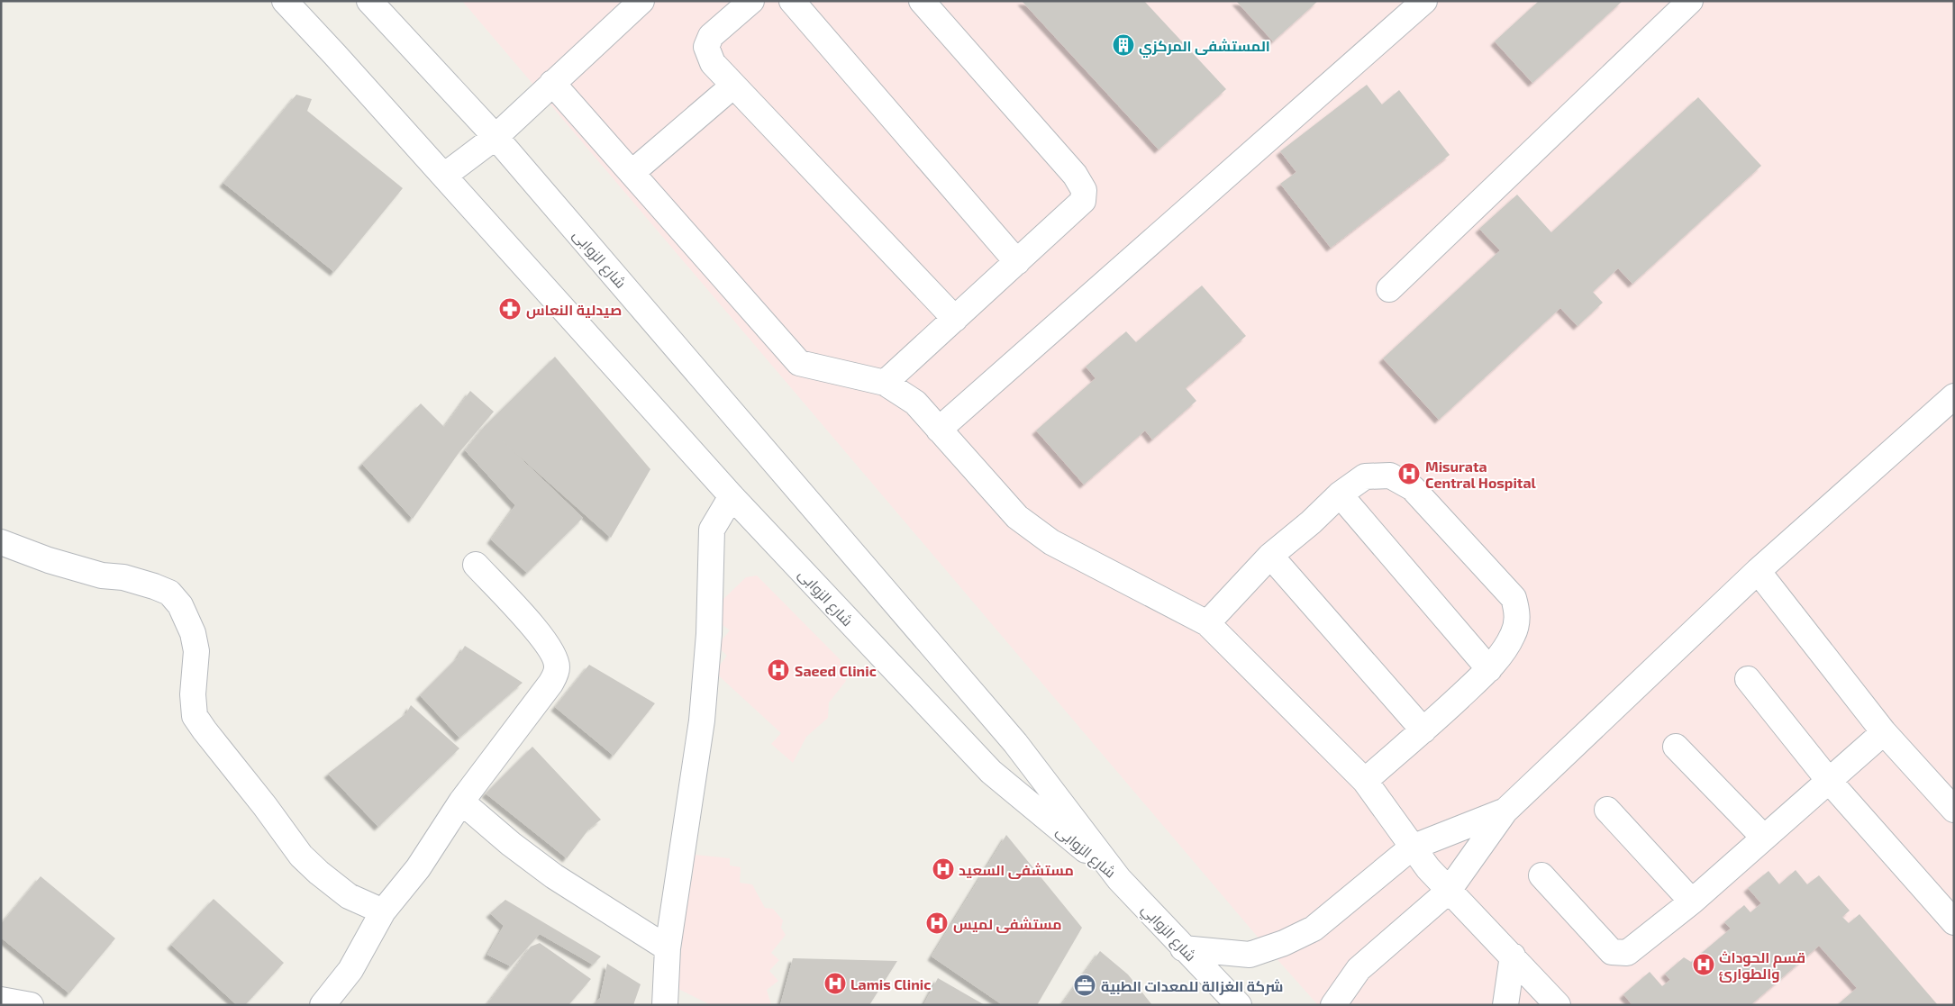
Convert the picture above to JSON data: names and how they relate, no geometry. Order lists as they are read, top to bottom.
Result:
{
  "streets": {
    "street": ["شارع الزوابى", "شارع الزوابي"]
  },
  "crossings": [
    ["شارع الزوابى", "شارع الزوابي"]
  ],
  "places": {
    "building": ["المستشفى المركزي"],
    "pharmacy": ["صيدلية النعاس"],
    "hospital": [
      "Misurata Central Hospital",
      "Saeed Clinic",
      "مستشفى السعيد",
      "مستشفى لميس",
      "قسم الحوداث والطوارئ",
      "Lamis Clinic"
    ],
    "office": ["شركة الغزالة للمعدات الطبية"]
  }
}
